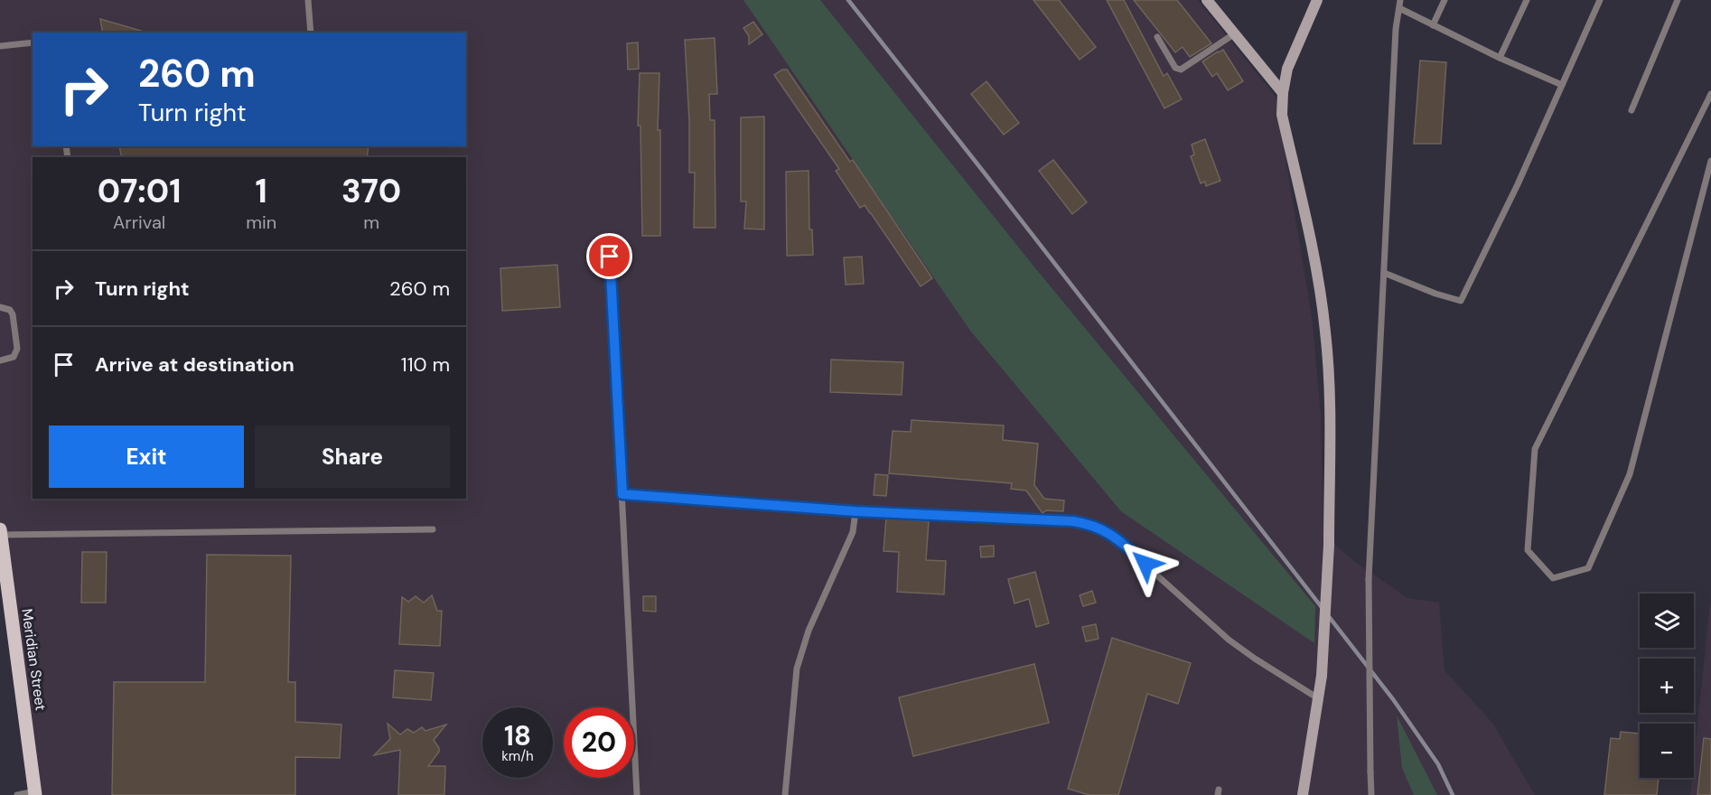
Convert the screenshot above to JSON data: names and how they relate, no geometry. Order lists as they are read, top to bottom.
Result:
{
  "streets": {
    "main road": ["Meridian Street"]
  },
  "page": {
    "turn": ["260 m", "Turn right"],
    "eta": [
      "07:01",
      "Arrival",
      "1",
      "min",
      "370",
      "m"
    ],
    "list": [
      {
        "name": "Turn right",
        "value": "260 m"
      },
      {
        "name": "Arrive at destination",
        "value": "110 m"
      }
    ],
    "buttons": ["Exit", "Share"],
    "map_buttons": ["+", "−"],
    "speed": "18 km/h",
    "limit": "20"
  }
}
